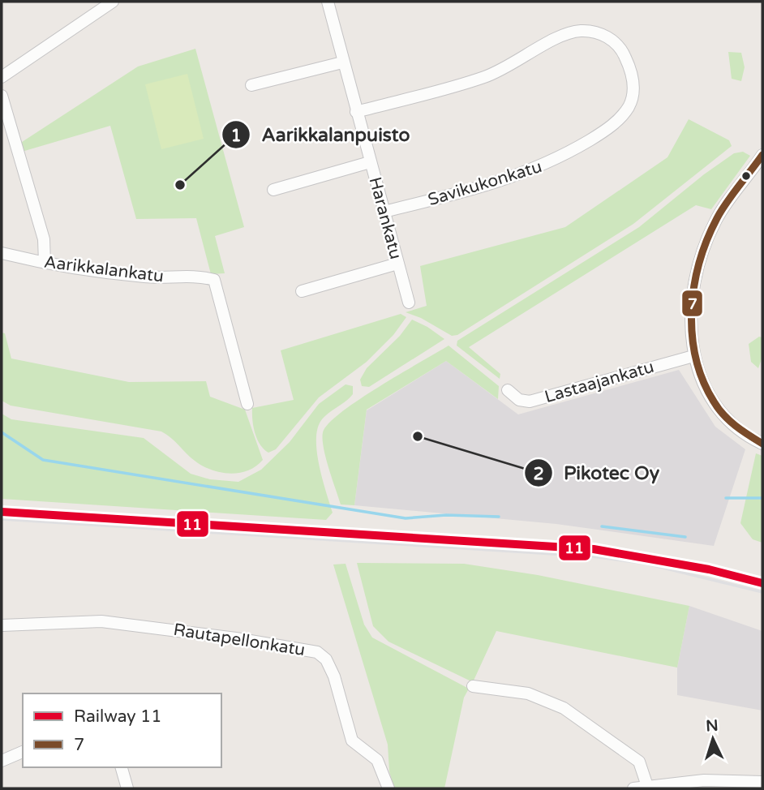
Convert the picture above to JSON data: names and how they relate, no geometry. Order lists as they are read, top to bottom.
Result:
{
  "streets": {
    "street": [
      "Savikukonkatu",
      "Harankatu",
      "Aarikkalankatu",
      "Lastaajankatu",
      "Rautapellonkatu"
    ]
  },
  "crossings": [
    ["Savikukonkatu", "Harankatu"]
  ],
  "places": ["Aarikkalanpuisto", "Pikotec Oy"],
  "lines": ["transit line 7", "rail line 11"],
  "legend": ["Railway 11", "7"],
  "north": "top"
}
